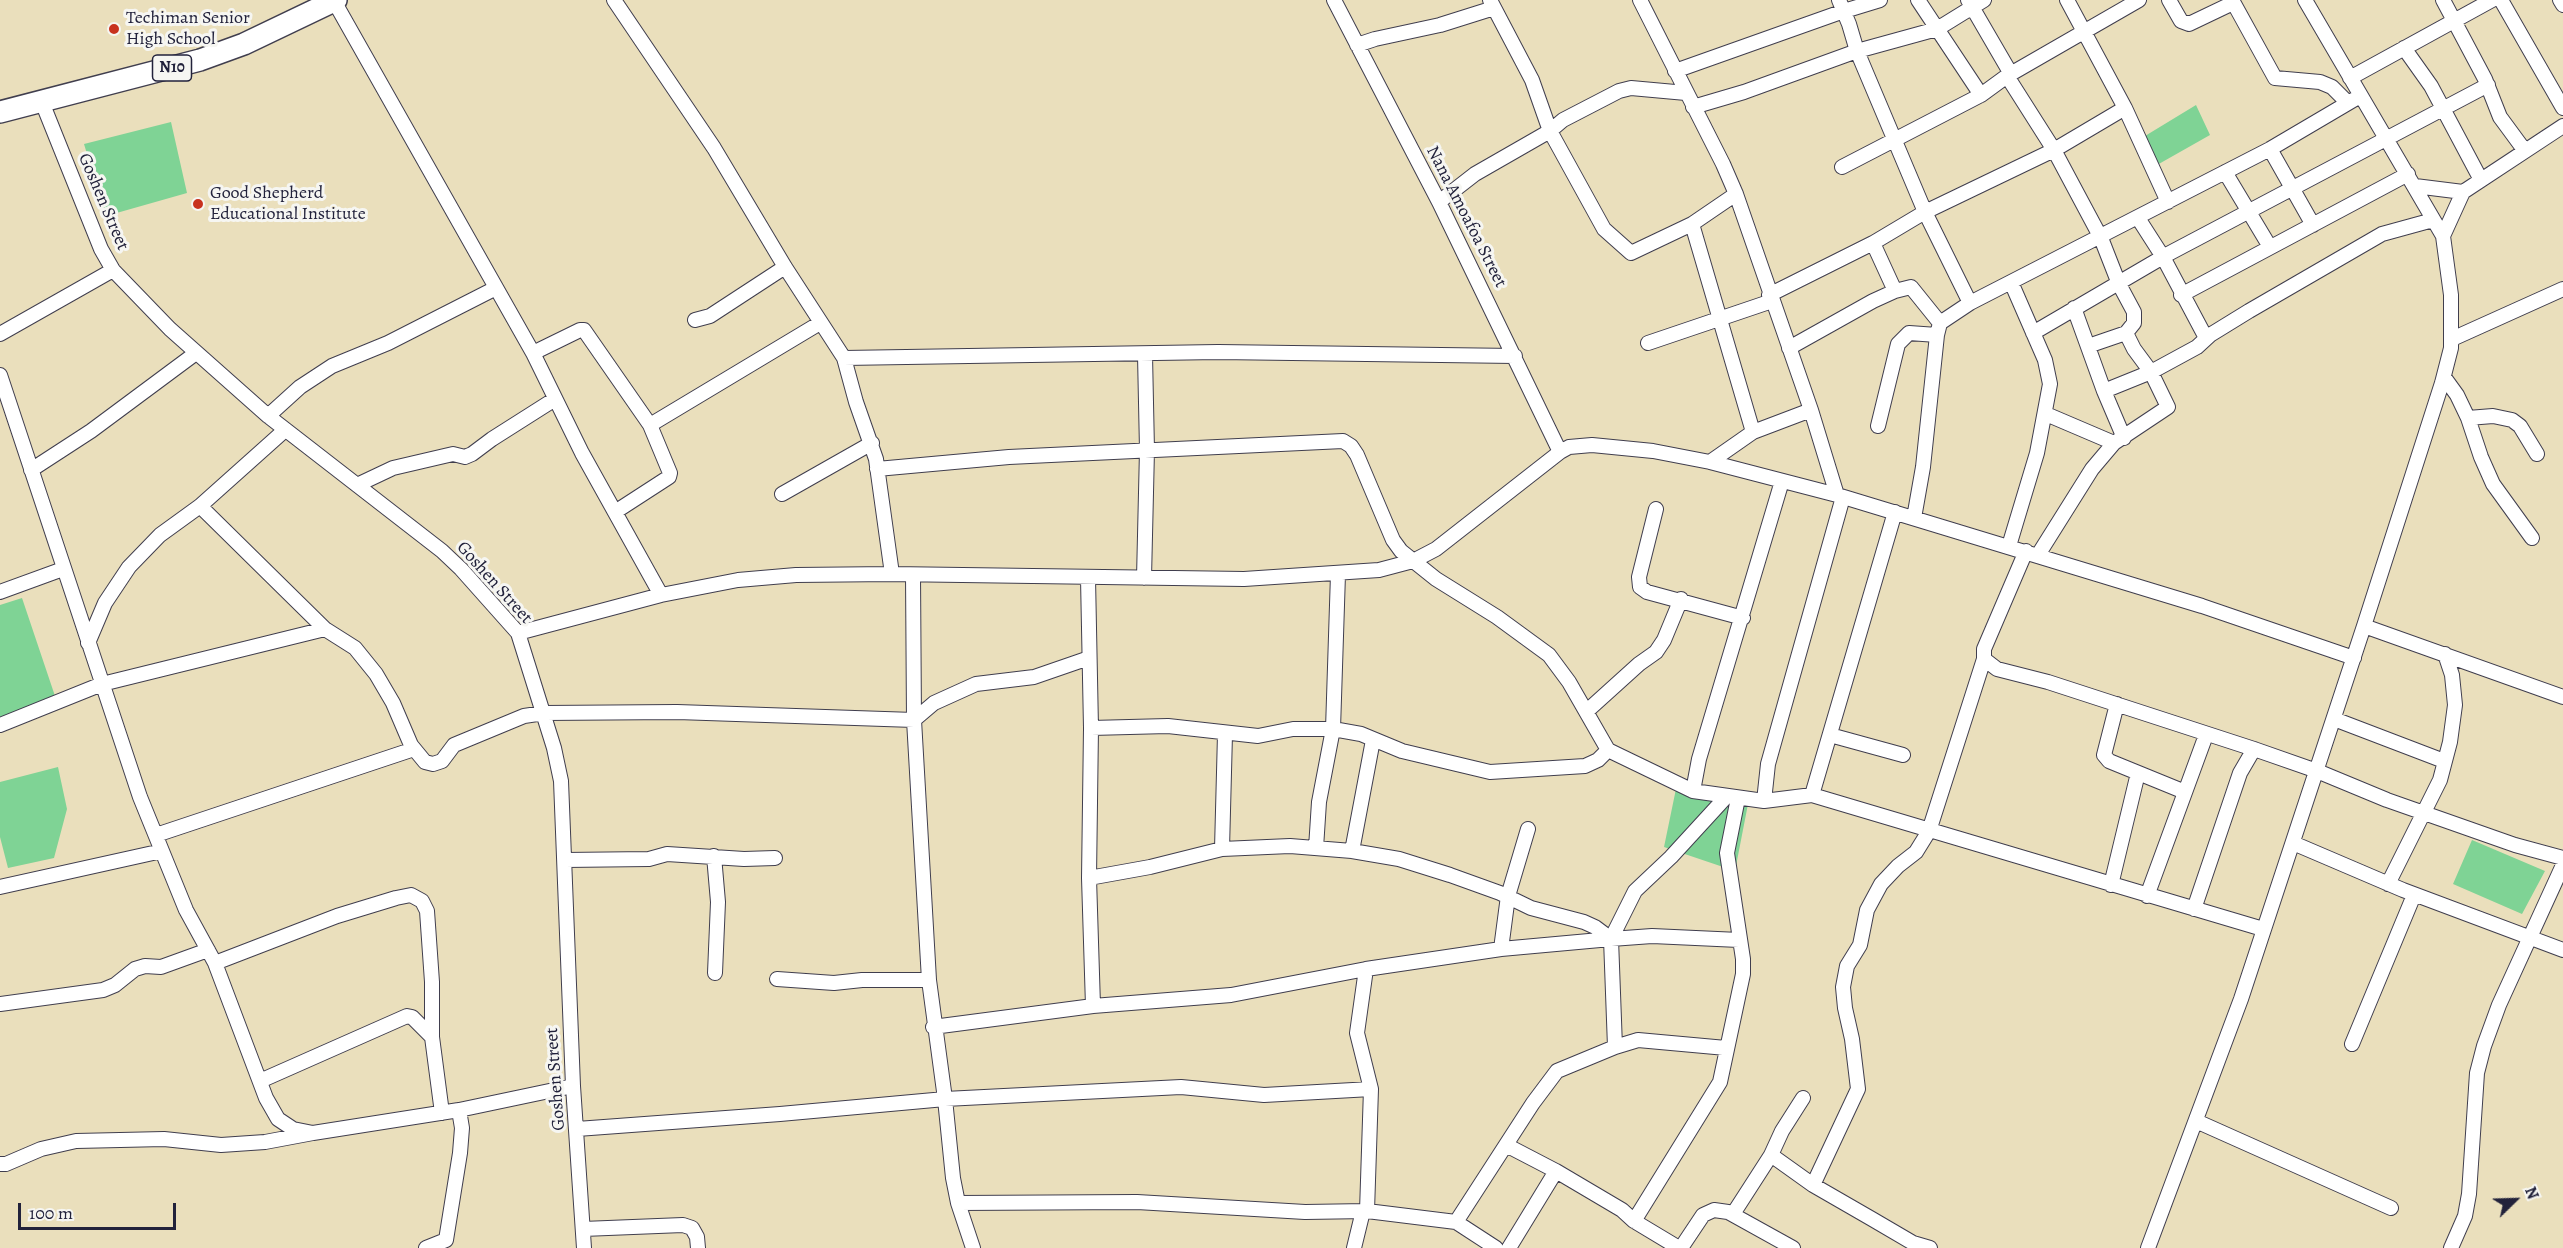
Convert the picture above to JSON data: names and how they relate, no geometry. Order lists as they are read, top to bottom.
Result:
{
  "streets": {
    "highway": ["N10"],
    "street": ["Goshen Street", "Nana Amoafoa Street"]
  },
  "crossings": [
    ["N10", "Goshen Street"]
  ],
  "places": ["Techiman Senior High School", "Good Shepherd Educational Institute"],
  "scale_bar": "100 m",
  "north": "top right"
}
